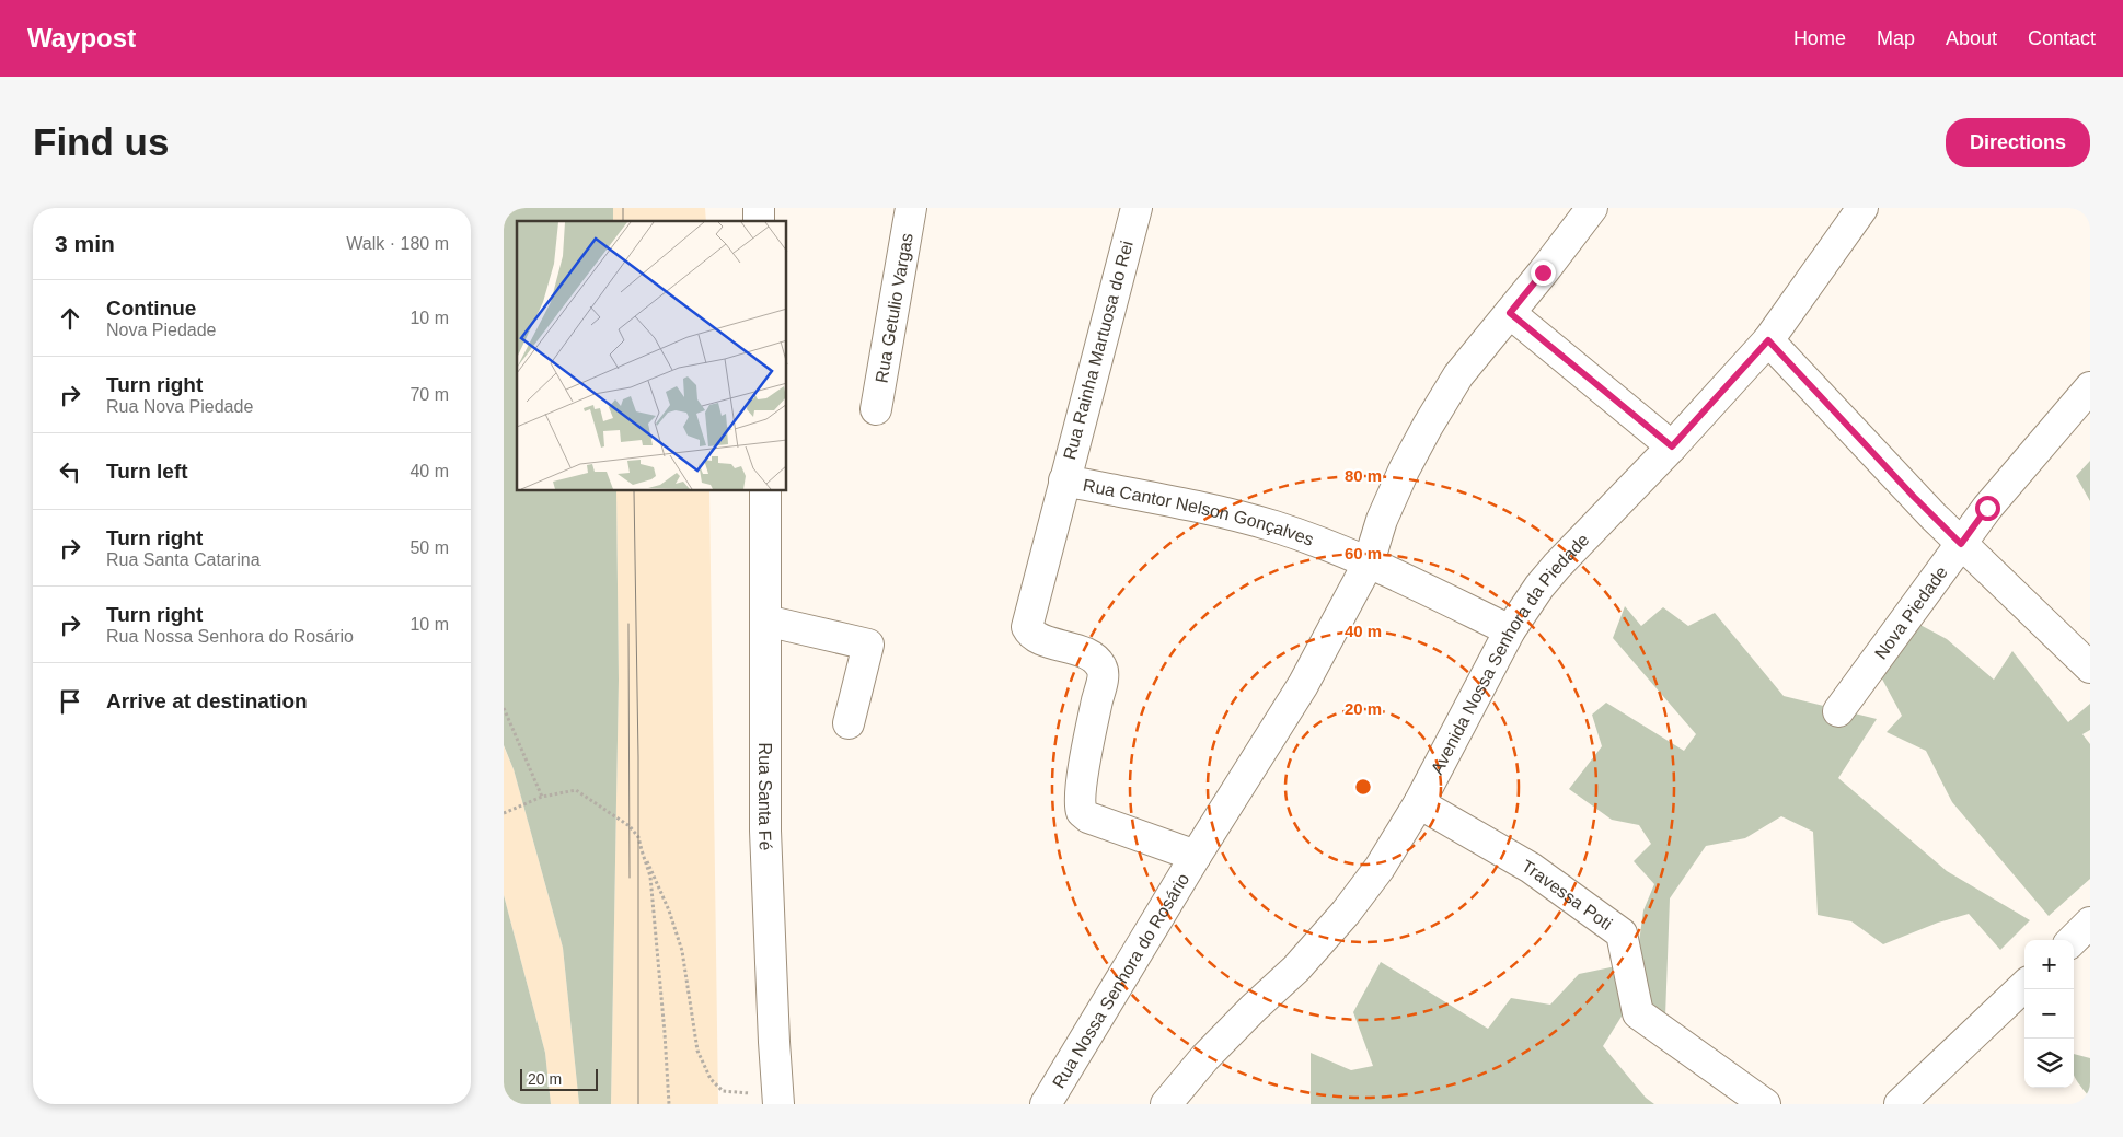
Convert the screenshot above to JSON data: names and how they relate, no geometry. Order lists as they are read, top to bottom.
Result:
{
  "streets": {
    "street": [
      "Rua Getulio Vargas",
      "Rua Rainha Martuosa do Rei",
      "Rua Cantor Nelson Gonçalves",
      "Nova Piedade",
      "Avenida Nossa Senhora da Piedade",
      "Rua Santa Fé",
      "Travessa Poti",
      "Rua Nossa Senhora do Rosário"
    ]
  },
  "crossings": [
    ["Rua Rainha Martuosa do Rei", "Rua Cantor Nelson Gonçalves"],
    ["Rua Rainha Martuosa do Rei", "Rua Nossa Senhora do Rosário"],
    ["Rua Cantor Nelson Gonçalves", "Avenida Nossa Senhora da Piedade"],
    ["Rua Cantor Nelson Gonçalves", "Rua Nossa Senhora do Rosário"],
    ["Avenida Nossa Senhora da Piedade", "Travessa Poti"]
  ],
  "scale_bar": "20 m",
  "page": {
    "header": "Waypost",
    "nav": [
      "Home",
      "Map",
      "About",
      "Contact"
    ],
    "buttons": "Directions",
    "title": "Find us",
    "heading": ["3 min", "Walk · 180 m"],
    "list": [
      ["Continue", "Nova Piedade", "10 m"],
      ["Turn right", "Rua Nova Piedade", "70 m"],
      ["Turn left", "40 m"],
      ["Turn right", "Rua Santa Catarina", "50 m"],
      ["Turn right", "Rua Nossa Senhora do Rosário", "10 m"],
      "Arrive at destination"
    ],
    "map_buttons": ["+", "−"],
    "scale": "20 m"
  },
  "rings": [
    "80 m",
    "60 m",
    "40 m",
    "20 m"
  ]
}
